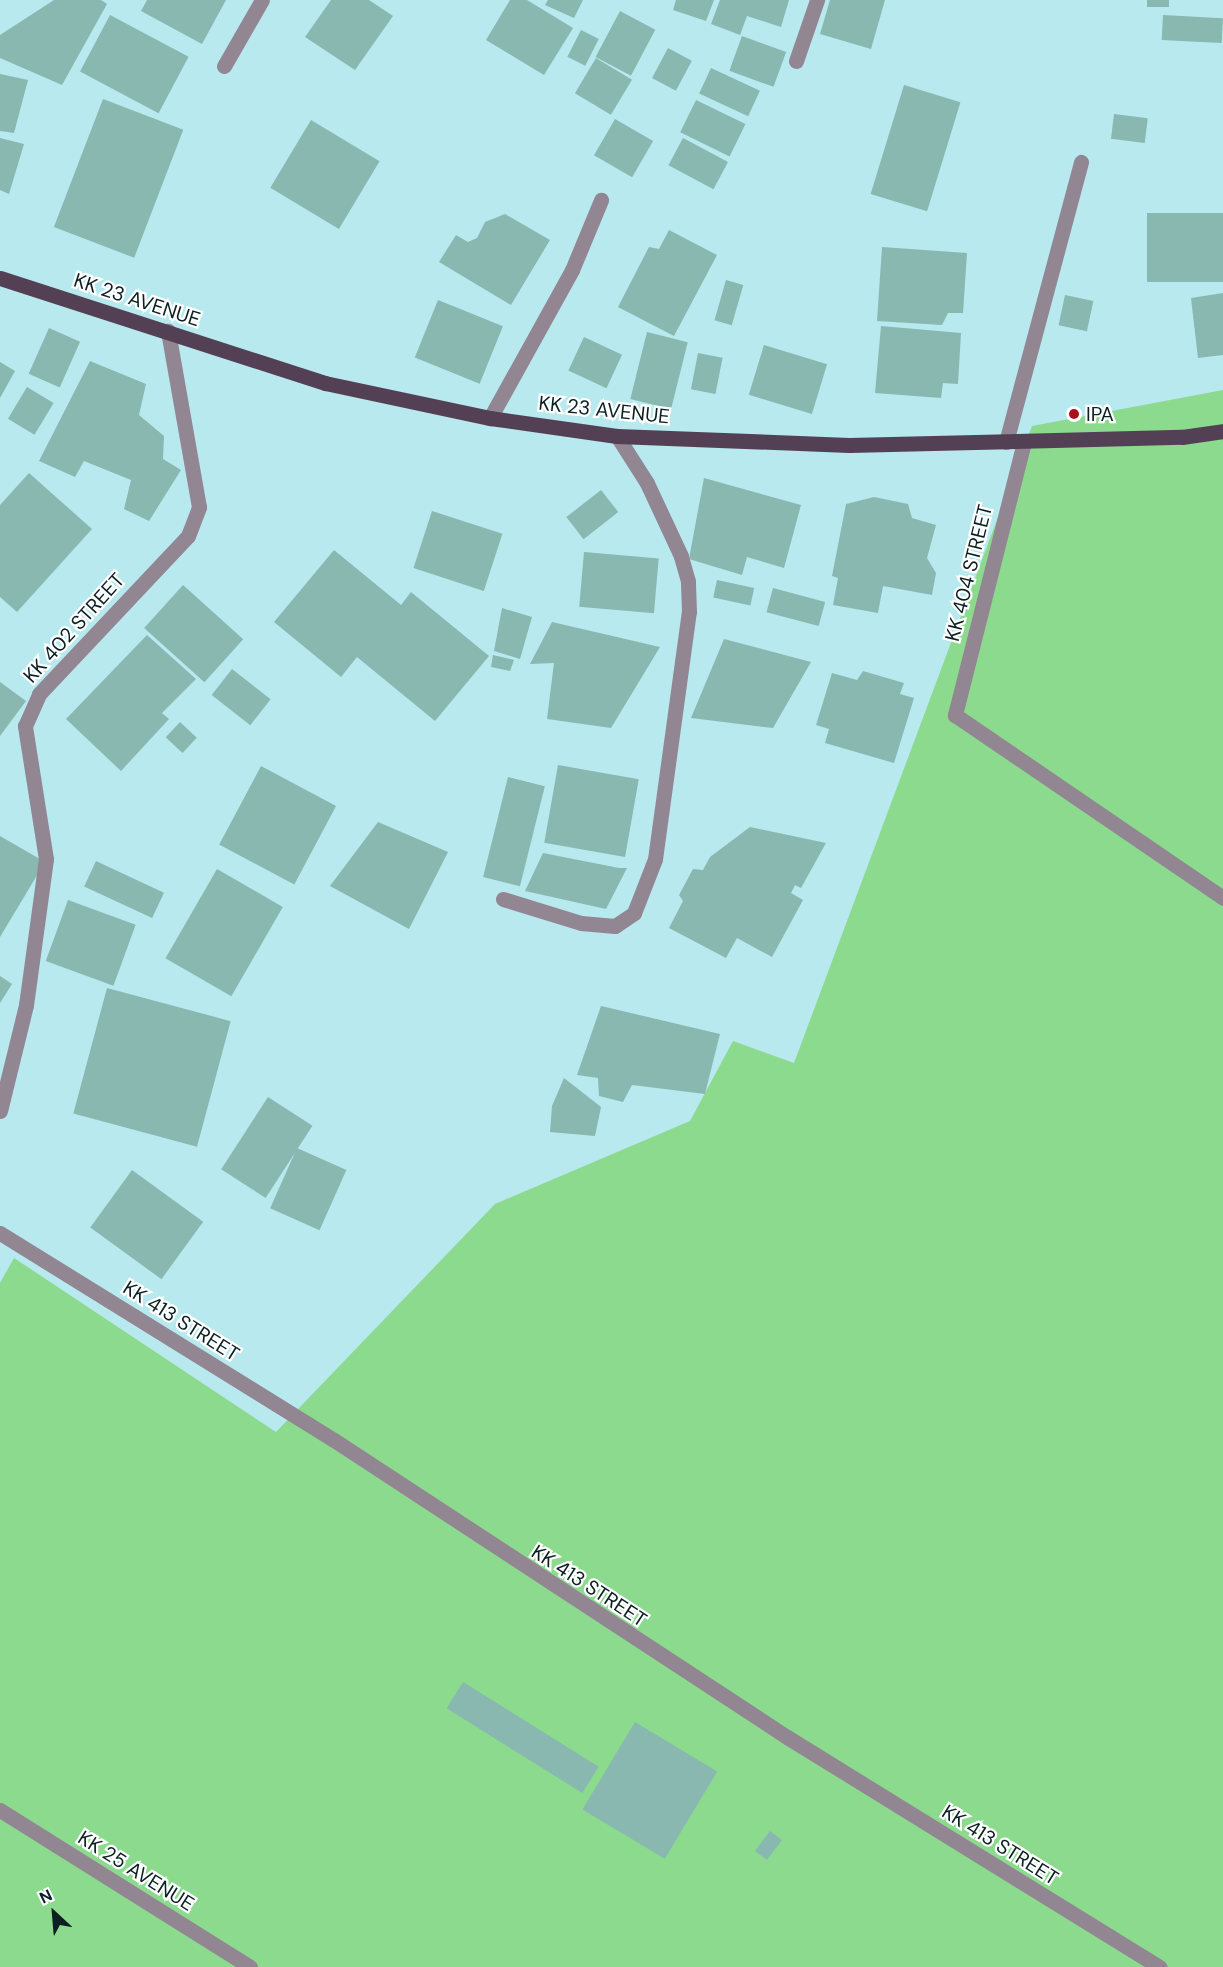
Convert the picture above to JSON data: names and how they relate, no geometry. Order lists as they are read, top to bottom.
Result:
{
  "streets": {
    "main road": ["KK 23 AVENUE"],
    "street": [
      "KK 404 STREET",
      "KK 402 STREET",
      "KK 413 STREET",
      "KK 25 AVENUE"
    ]
  },
  "crossings": [
    ["KK 23 AVENUE", "KK 404 STREET"],
    ["KK 23 AVENUE", "KK 402 STREET"]
  ],
  "places": ["IPA"],
  "north": "top left"
}
